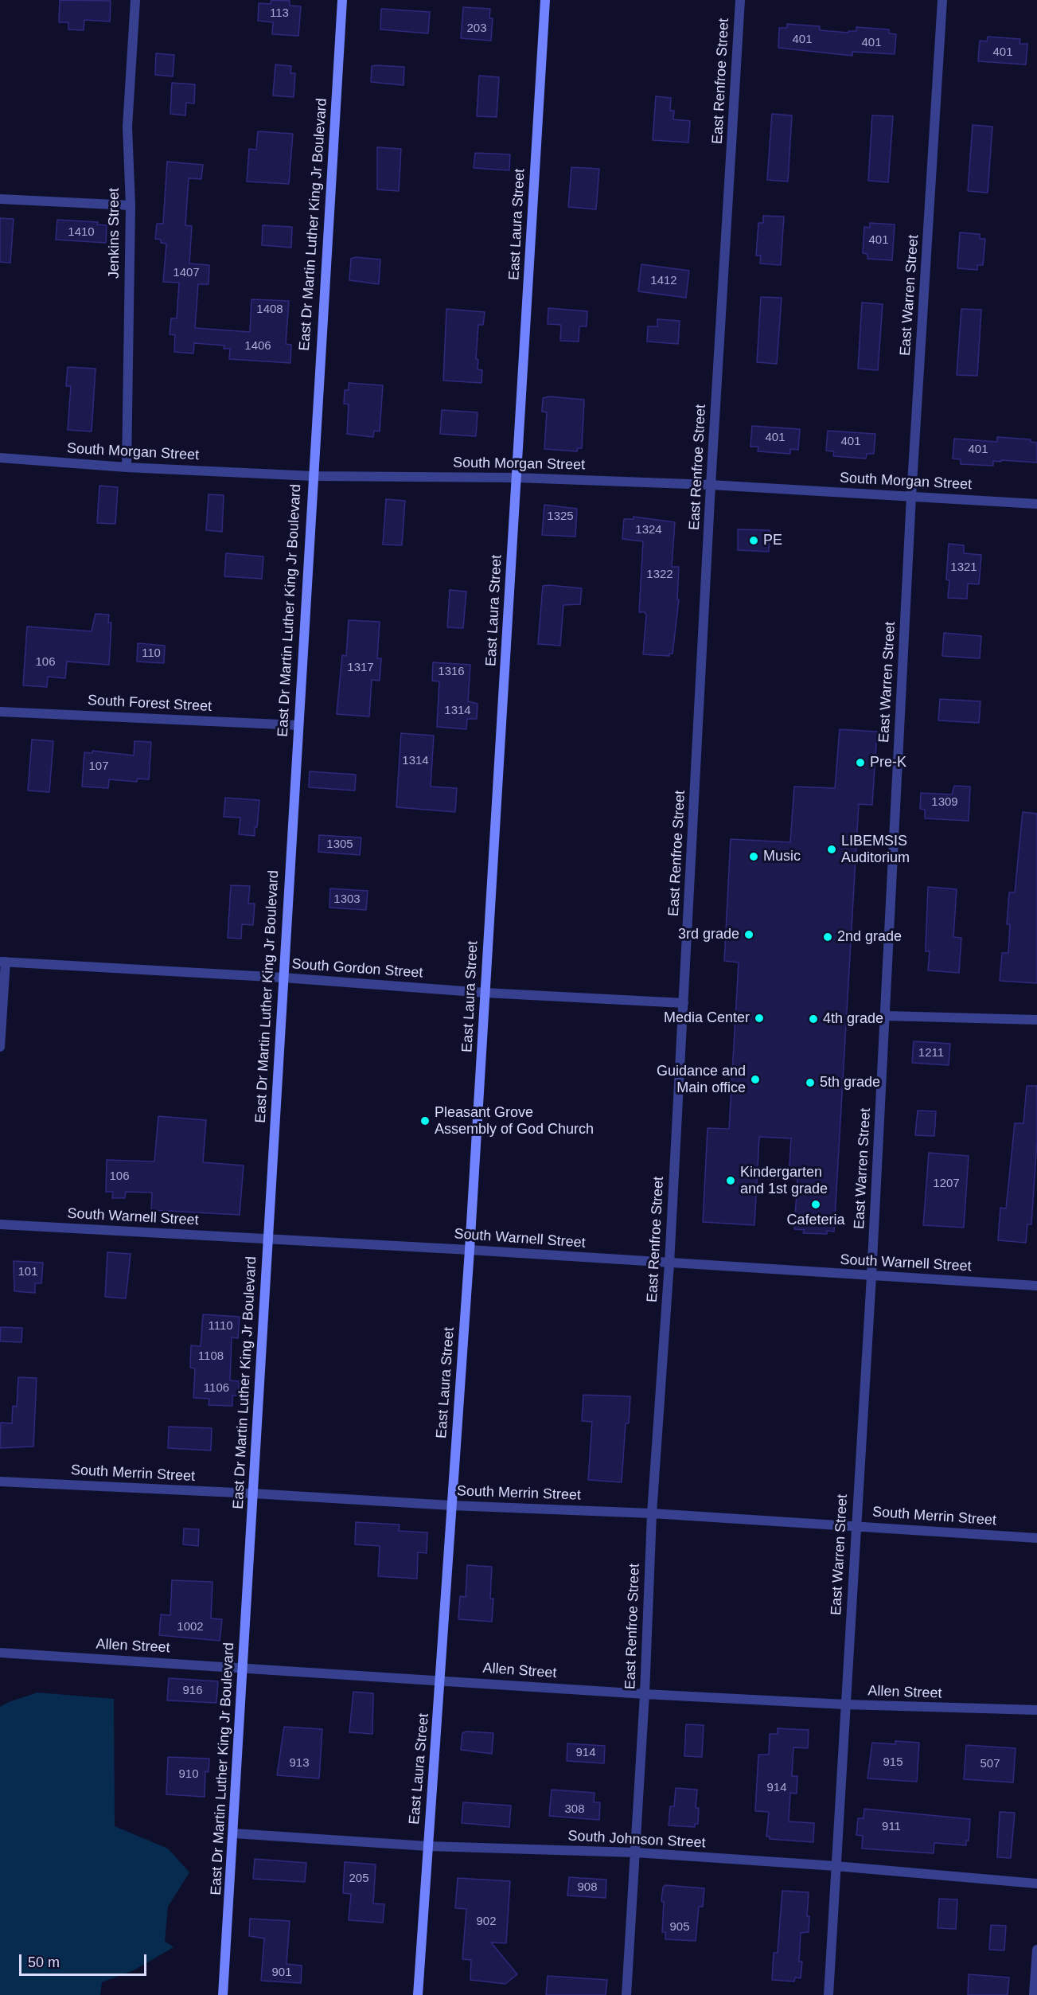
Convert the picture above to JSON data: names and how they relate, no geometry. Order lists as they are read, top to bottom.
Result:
{
  "streets": {
    "street": [
      "East Renfroe Street",
      "East Dr Martin Luther King Jr Boulevard",
      "East Laura Street",
      "Jenkins Street",
      "East Warren Street",
      "South Morgan Street",
      "South Forest Street",
      "South Gordon Street",
      "South Warnell Street",
      "South Merrin Street",
      "Allen Street",
      "South Johnson Street"
    ]
  },
  "crossings": [
    ["East Renfroe Street", "South Morgan Street"],
    ["East Renfroe Street", "South Gordon Street"],
    ["East Renfroe Street", "South Warnell Street"],
    ["East Renfroe Street", "South Merrin Street"],
    ["East Renfroe Street", "Allen Street"],
    ["East Renfroe Street", "South Johnson Street"],
    ["East Dr Martin Luther King Jr Boulevard", "South Morgan Street"],
    ["East Dr Martin Luther King Jr Boulevard", "South Forest Street"],
    ["East Dr Martin Luther King Jr Boulevard", "South Gordon Street"],
    ["East Dr Martin Luther King Jr Boulevard", "South Warnell Street"],
    ["East Dr Martin Luther King Jr Boulevard", "South Merrin Street"],
    ["East Dr Martin Luther King Jr Boulevard", "Allen Street"],
    ["East Dr Martin Luther King Jr Boulevard", "South Johnson Street"],
    ["East Laura Street", "South Morgan Street"],
    ["East Laura Street", "South Gordon Street"],
    ["East Laura Street", "South Warnell Street"],
    ["East Laura Street", "South Merrin Street"],
    ["East Laura Street", "Allen Street"],
    ["East Laura Street", "South Johnson Street"],
    ["Jenkins Street", "South Morgan Street"],
    ["East Warren Street", "South Morgan Street"],
    ["East Warren Street", "South Warnell Street"],
    ["East Warren Street", "South Merrin Street"],
    ["East Warren Street", "Allen Street"],
    ["East Warren Street", "South Johnson Street"]
  ],
  "places": [
    "PE",
    "Pre-K",
    "LIBEMSIS Auditorium",
    "Music",
    "3rd grade",
    "2nd grade",
    "Media Center",
    "4th grade",
    "Guidance and Main office",
    "5th grade",
    "Pleasant Grove Assembly of God Church",
    "Kindergarten and 1st grade",
    "Cafeteria"
  ],
  "house_numbers": [
    "113",
    "203",
    "401",
    "401",
    "401",
    "1410",
    "401",
    "1407",
    "1412",
    "1408",
    "1406",
    "401",
    "401",
    "401",
    "1325",
    "1324",
    "1321",
    "1322",
    "110",
    "106",
    "1317",
    "1316",
    "1314",
    "1314",
    "107",
    "1309",
    "1305",
    "1303",
    "1211",
    "106",
    "1207",
    "101",
    "1110",
    "1108",
    "1106",
    "1002",
    "916",
    "914",
    "915",
    "913",
    "507",
    "910",
    "914",
    "308",
    "911",
    "205",
    "908",
    "902",
    "905",
    "901"
  ],
  "scale_bar": "50 m"
}
